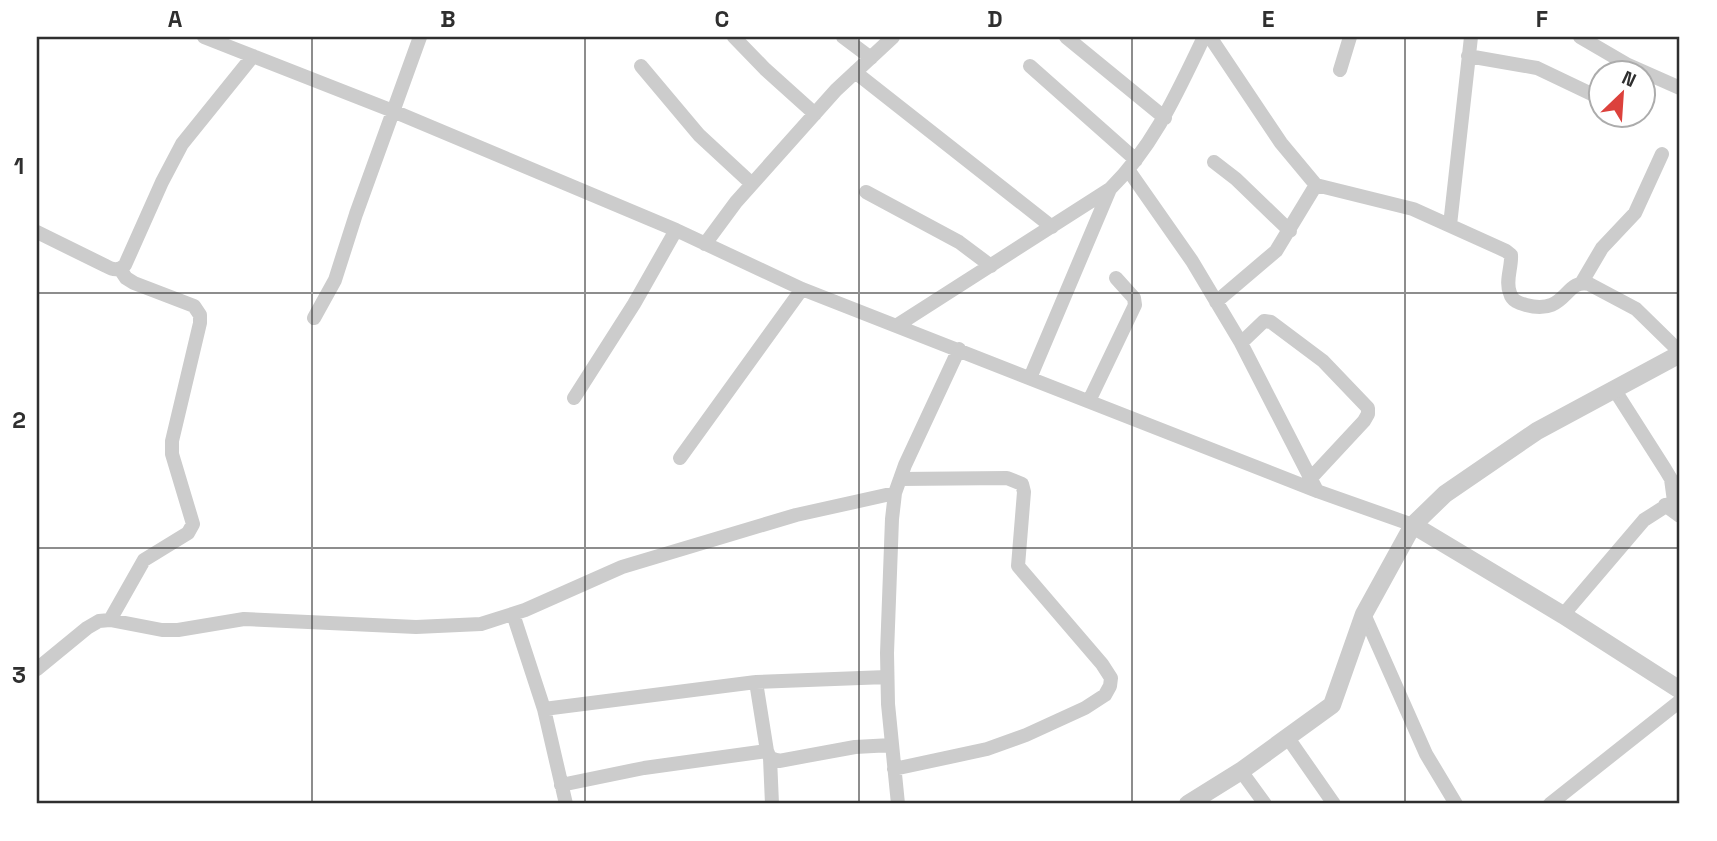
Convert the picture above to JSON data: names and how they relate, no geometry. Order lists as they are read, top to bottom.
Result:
{
  "north": "top right",
  "grid": {
    "columns": [
      "A",
      "B",
      "C",
      "D",
      "E",
      "F"
    ],
    "rows": ["1", "2", "3"]
  }
}
